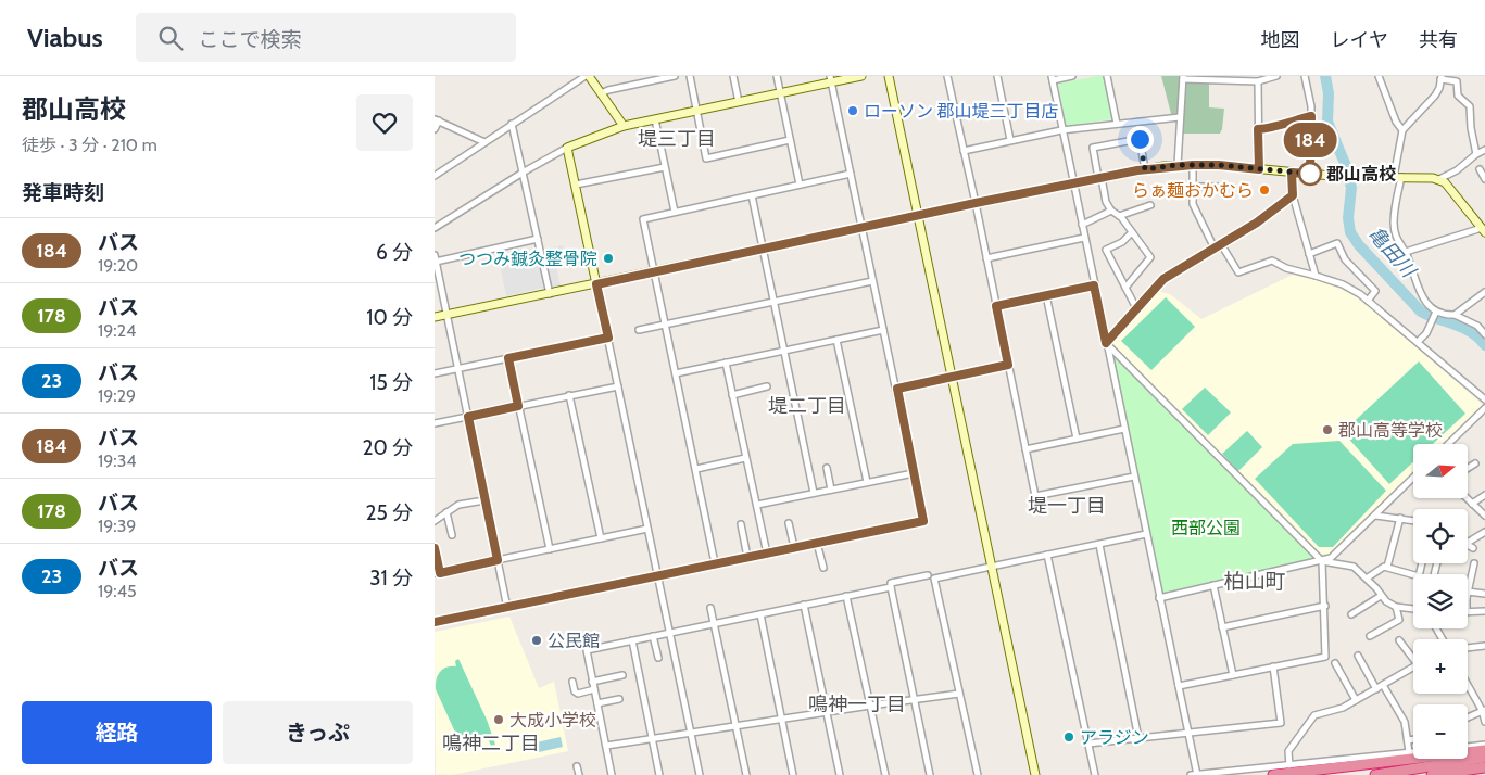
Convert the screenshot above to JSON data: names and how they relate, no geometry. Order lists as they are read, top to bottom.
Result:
{
  "districts": [
    "堤三丁目",
    "堤二丁目",
    "堤一丁目",
    "柏山町",
    "鳴神一丁目",
    "鳴神二丁目"
  ],
  "water": ["亀田川"],
  "parks": ["西部公園"],
  "places": [
    "ローソン 郡山堤三丁目店",
    "郡山高校",
    "らぁ麺おかむら",
    "つつみ鍼灸整骨院",
    "郡山高等学校",
    "公民館",
    "大成小学校",
    "アラジン"
  ],
  "lines": ["bus line 184"],
  "north": "right",
  "page": {
    "header": "Viabus",
    "search": "ここで検索",
    "nav": ["地図", "レイヤ", "共有"],
    "heading": [
      ["郡山高校", "徒歩 · 3 分 · 210 m"],
      "発車時刻"
    ],
    "on_map": "184",
    "list": [
      {
        "mark": "184",
        "name": "バス",
        "note": "19:20",
        "value": "6 分"
      },
      {
        "mark": "178",
        "name": "バス",
        "note": "19:24",
        "value": "10 分"
      },
      {
        "mark": "23",
        "name": "バス",
        "note": "19:29",
        "value": "15 分"
      },
      {
        "mark": "184",
        "name": "バス",
        "note": "19:34",
        "value": "20 分"
      },
      {
        "mark": "178",
        "name": "バス",
        "note": "19:39",
        "value": "25 分"
      },
      {
        "mark": "23",
        "name": "バス",
        "note": "19:45",
        "value": "31 分"
      }
    ],
    "map_buttons": ["+", "−"],
    "buttons": ["経路", "きっぷ"]
  }
}
